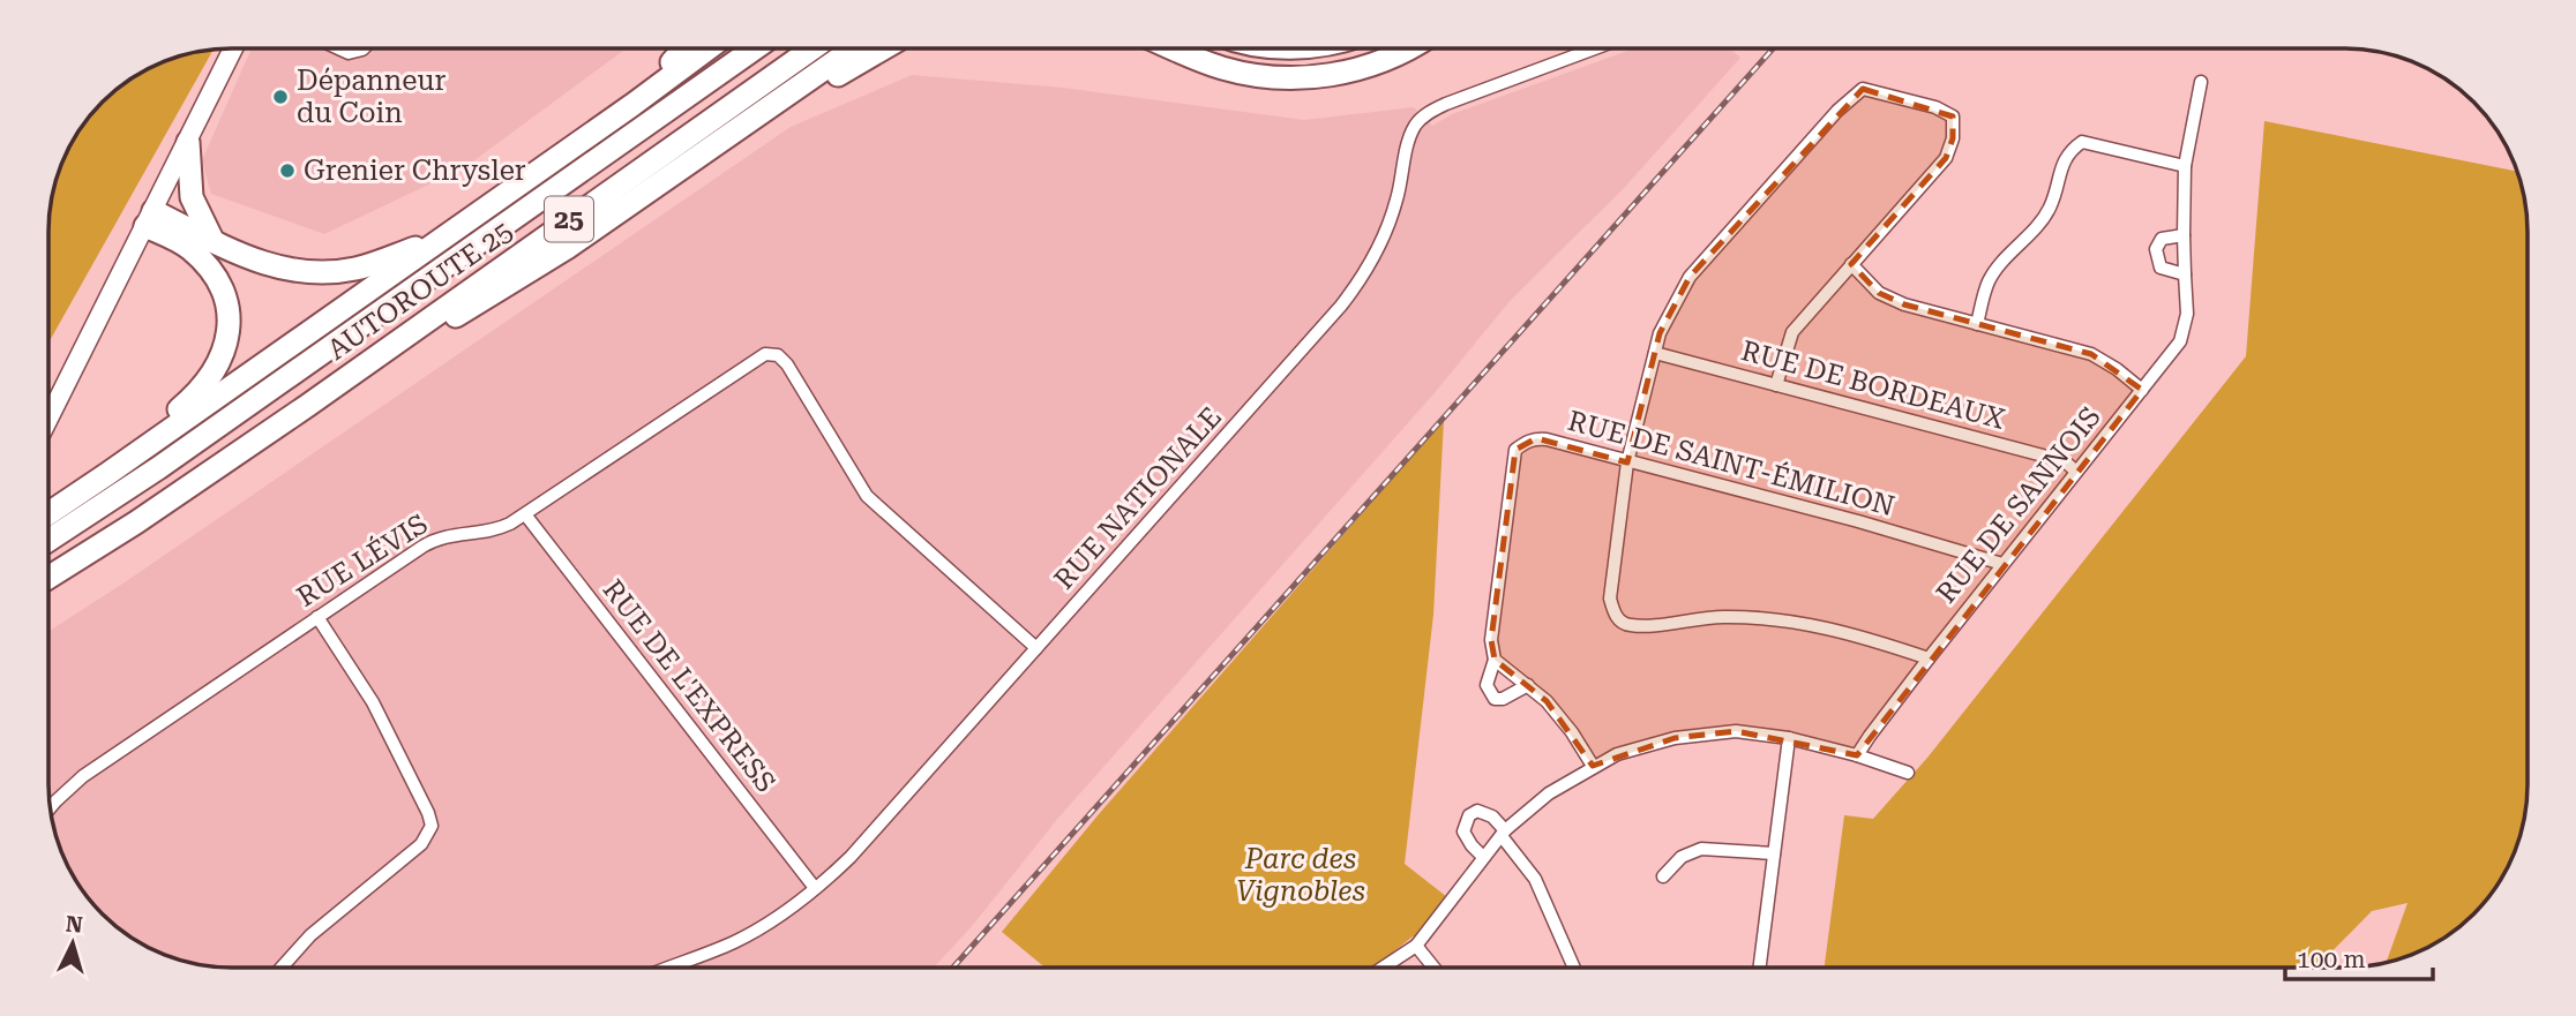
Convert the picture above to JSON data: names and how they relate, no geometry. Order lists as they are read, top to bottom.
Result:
{
  "streets": {
    "highway": ["25", "AUTOROUTE 25"],
    "street": [
      "RUE DE BORDEAUX",
      "RUE DE SAINT-ÉMILION",
      "RUE NATIONALE",
      "RUE DE SANNOIS",
      "RUE LÉVIS",
      "RUE DE L'EXPRESS"
    ]
  },
  "crossings": [
    ["RUE DE BORDEAUX", "RUE DE SANNOIS"],
    ["RUE DE SAINT-ÉMILION", "RUE DE SANNOIS"],
    ["RUE NATIONALE", "RUE LÉVIS"],
    ["RUE NATIONALE", "RUE DE L'EXPRESS"],
    ["RUE LÉVIS", "RUE DE L'EXPRESS"]
  ],
  "parks": ["Parc des Vignobles"],
  "places": ["Dépanneur du Coin", "Grenier Chrysler"],
  "scale_bar": "100 m",
  "north": "top"
}
